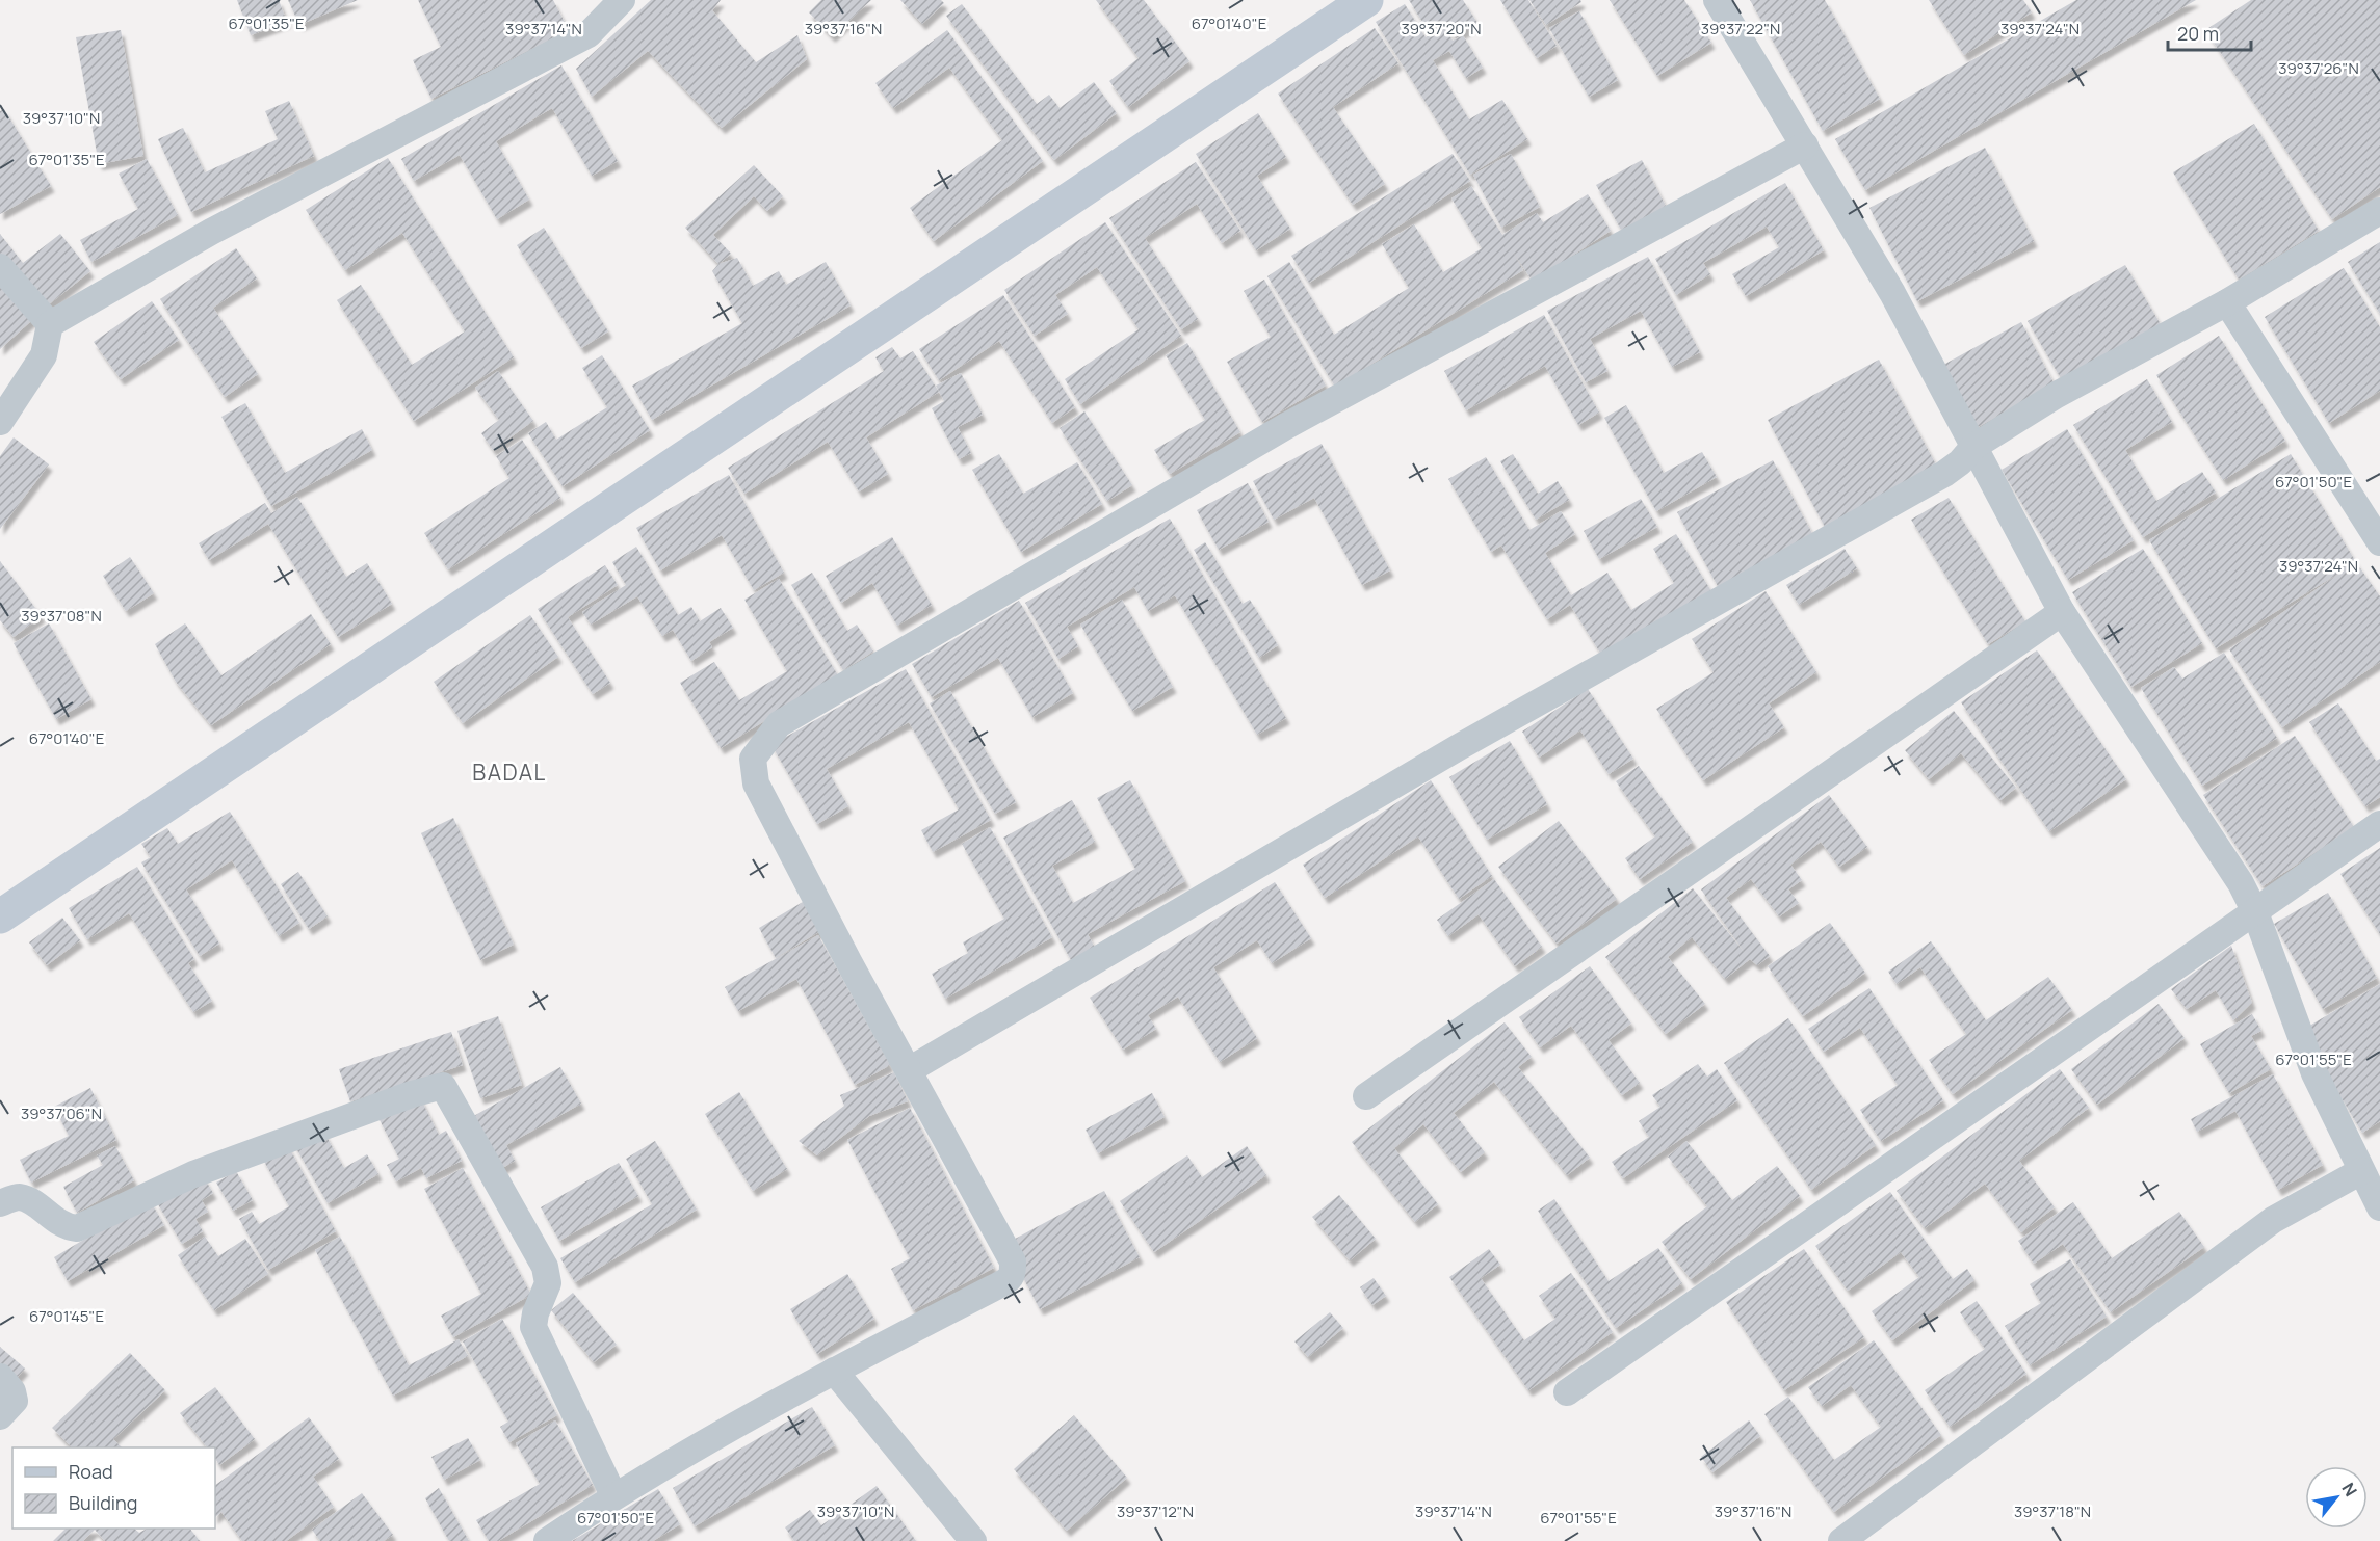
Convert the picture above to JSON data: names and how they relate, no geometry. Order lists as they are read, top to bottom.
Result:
{
  "districts": ["BADAL"],
  "legend": ["Road", "Building"],
  "scale_bar": "20 m",
  "north": "top right",
  "coordinates": [
    "67°01'35\"E",
    "67°01'40\"E",
    "39°37'14\"N",
    "39°37'16\"N",
    "39°37'20\"N",
    "39°37'22\"N",
    "39°37'24\"N",
    "39°37'26\"N",
    "39°37'10\"N",
    "67°01'50\"E",
    "39°37'08\"N",
    "67°01'55\"E",
    "39°37'06\"N",
    "67°01'45\"E",
    "39°37'12\"N",
    "39°37'18\"N"
  ]
}
